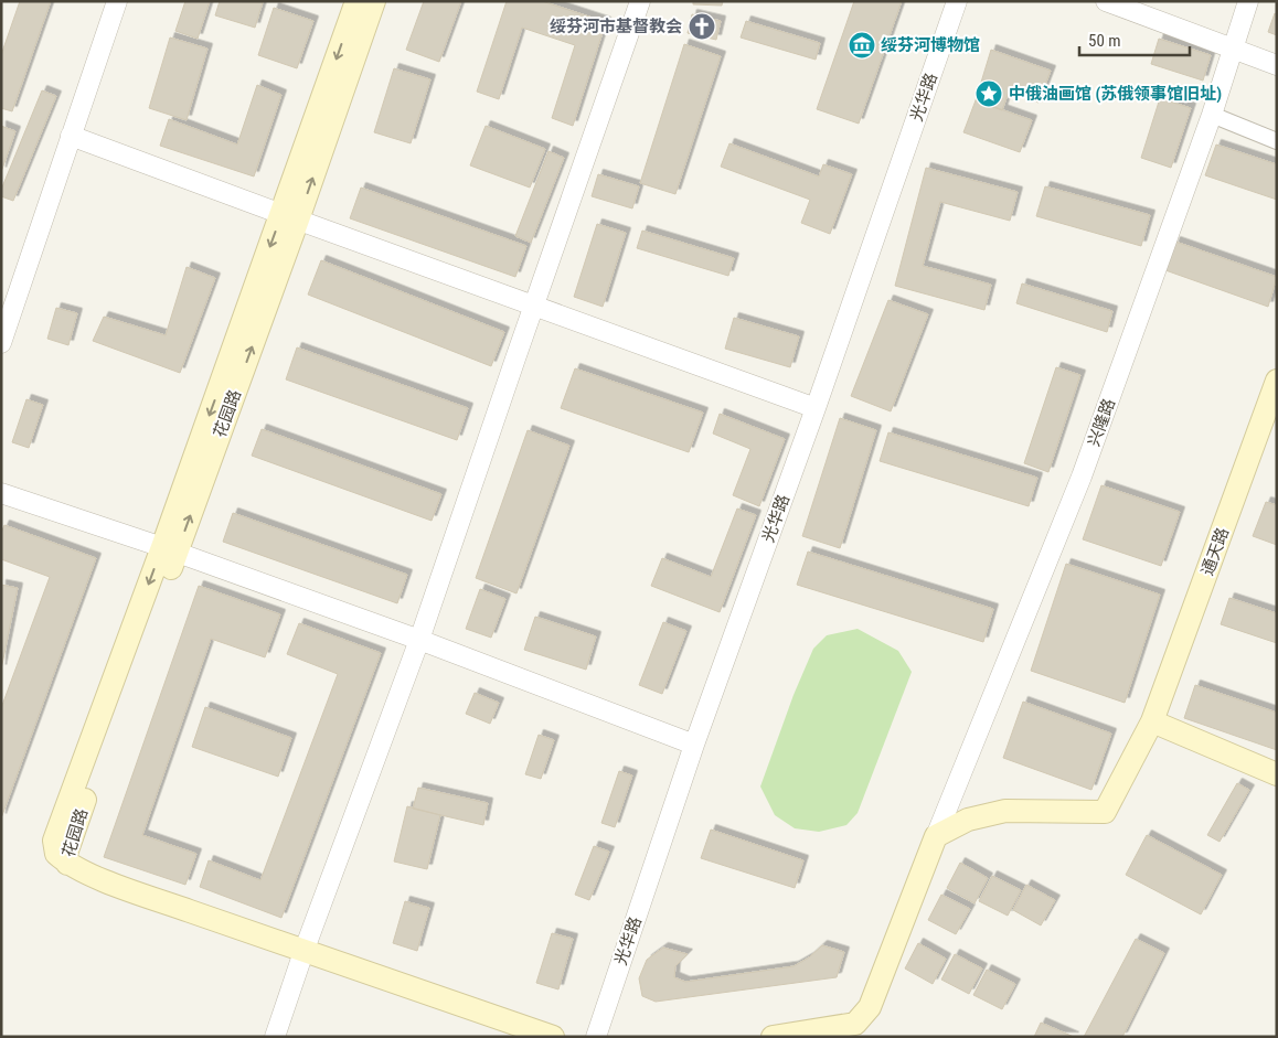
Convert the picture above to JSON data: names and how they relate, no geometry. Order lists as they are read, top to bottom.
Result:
{
  "streets": {
    "main road": ["花园路", "通天路"],
    "street": ["光华路", "兴隆路"]
  },
  "crossings": [
    ["兴隆路", "通天路"]
  ],
  "places": {
    "church": ["绥芬河市基督教会"],
    "museum": ["绥芬河博物馆"],
    "place": ["中俄油画馆 (苏俄领事馆旧址)"]
  },
  "scale_bar": "50 m"
}
